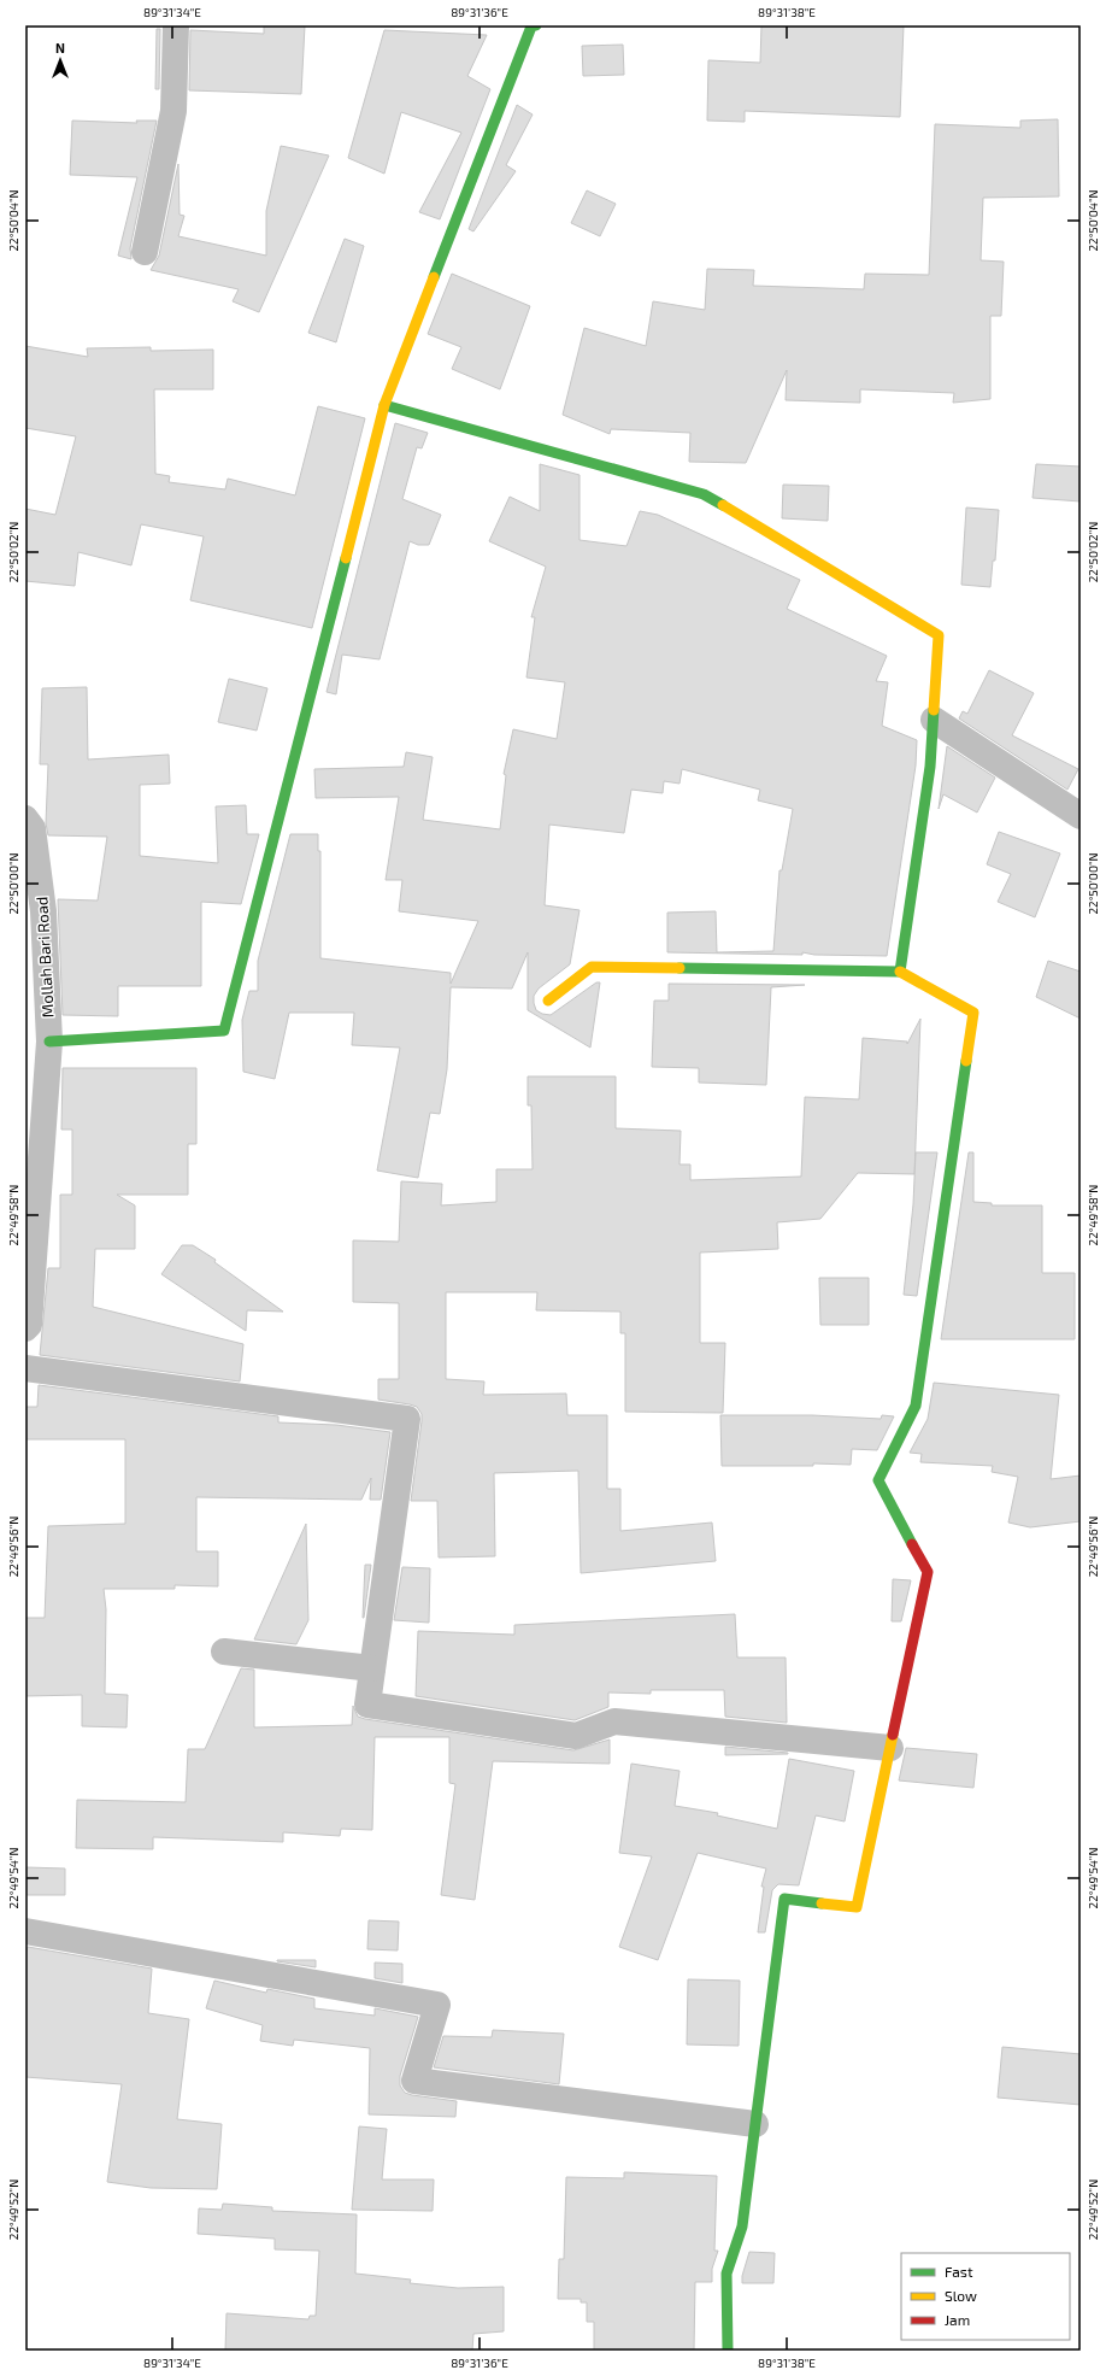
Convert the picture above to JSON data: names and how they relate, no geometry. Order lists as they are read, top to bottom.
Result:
{
  "streets": {
    "street": ["Mollah Bari Road"]
  },
  "legend": ["Fast", "Slow", "Jam"],
  "north": "top",
  "coordinates": [
    "89°31'34\"E",
    "89°31'36\"E",
    "89°31'38\"E",
    "22°50'04\"N",
    "22°50'02\"N",
    "22°50'00\"N",
    "22°49'58\"N",
    "22°49'56\"N",
    "22°49'54\"N",
    "22°49'52\"N"
  ]
}
